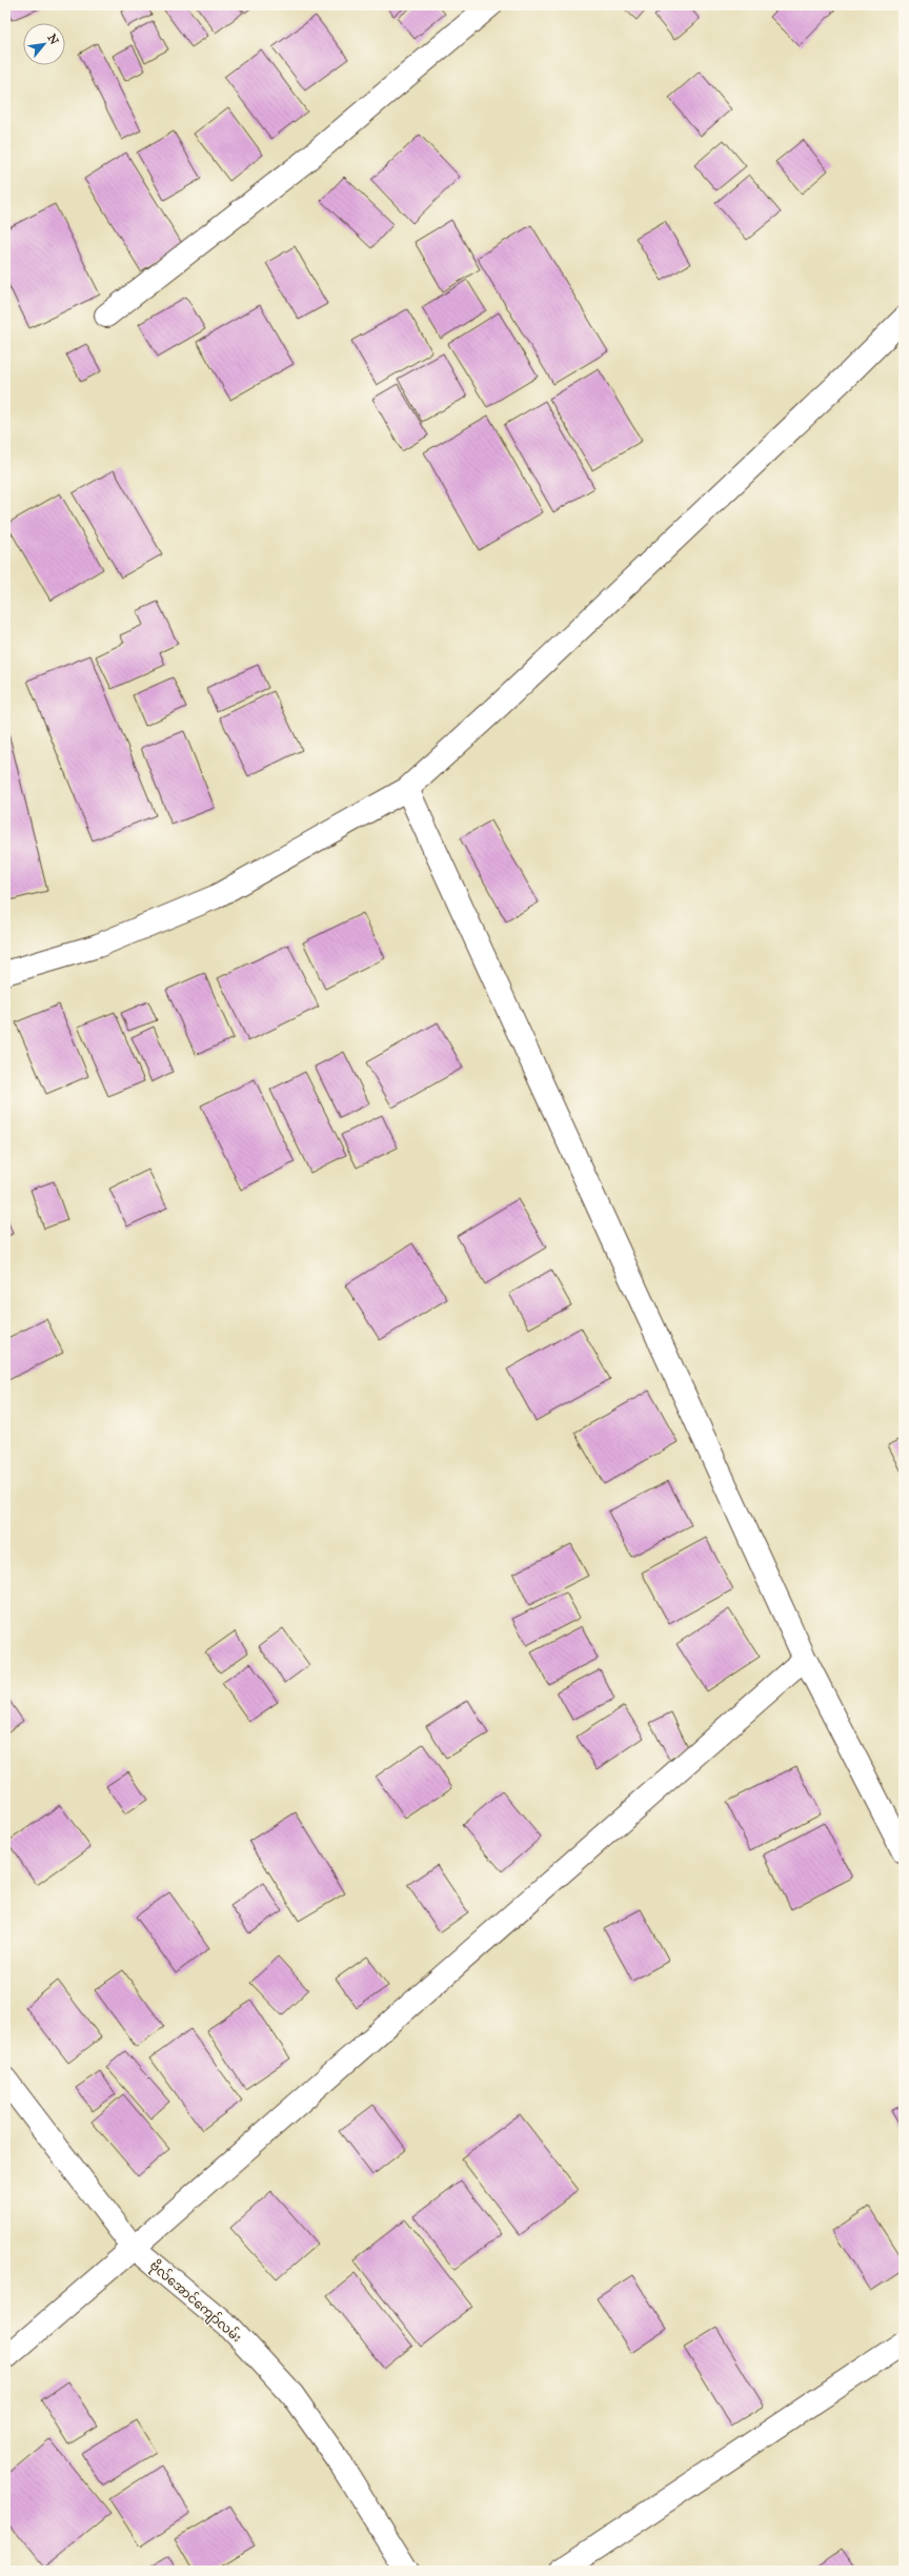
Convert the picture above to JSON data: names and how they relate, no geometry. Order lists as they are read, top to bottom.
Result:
{
  "streets": {
    "street": ["ဗိုလ်အောင်ကျော်လမ်း"]
  },
  "north": "top right"
}
